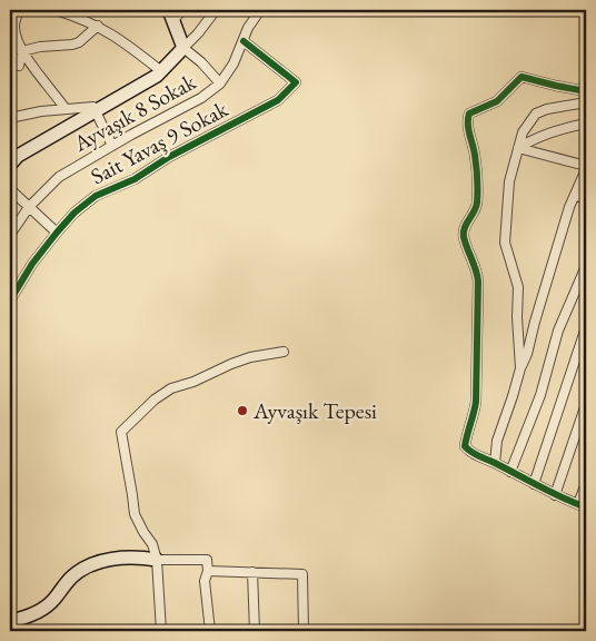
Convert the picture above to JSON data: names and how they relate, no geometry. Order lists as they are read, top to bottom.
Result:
{
  "streets": {
    "street": ["Ayvaşık 8 Sokak", "Sait Yavaş 9 Sokak"]
  },
  "crossings": [
    ["Ayvaşık 8 Sokak", "Sait Yavaş 9 Sokak"]
  ],
  "places": ["Ayvaşık Tepesi"]
}
